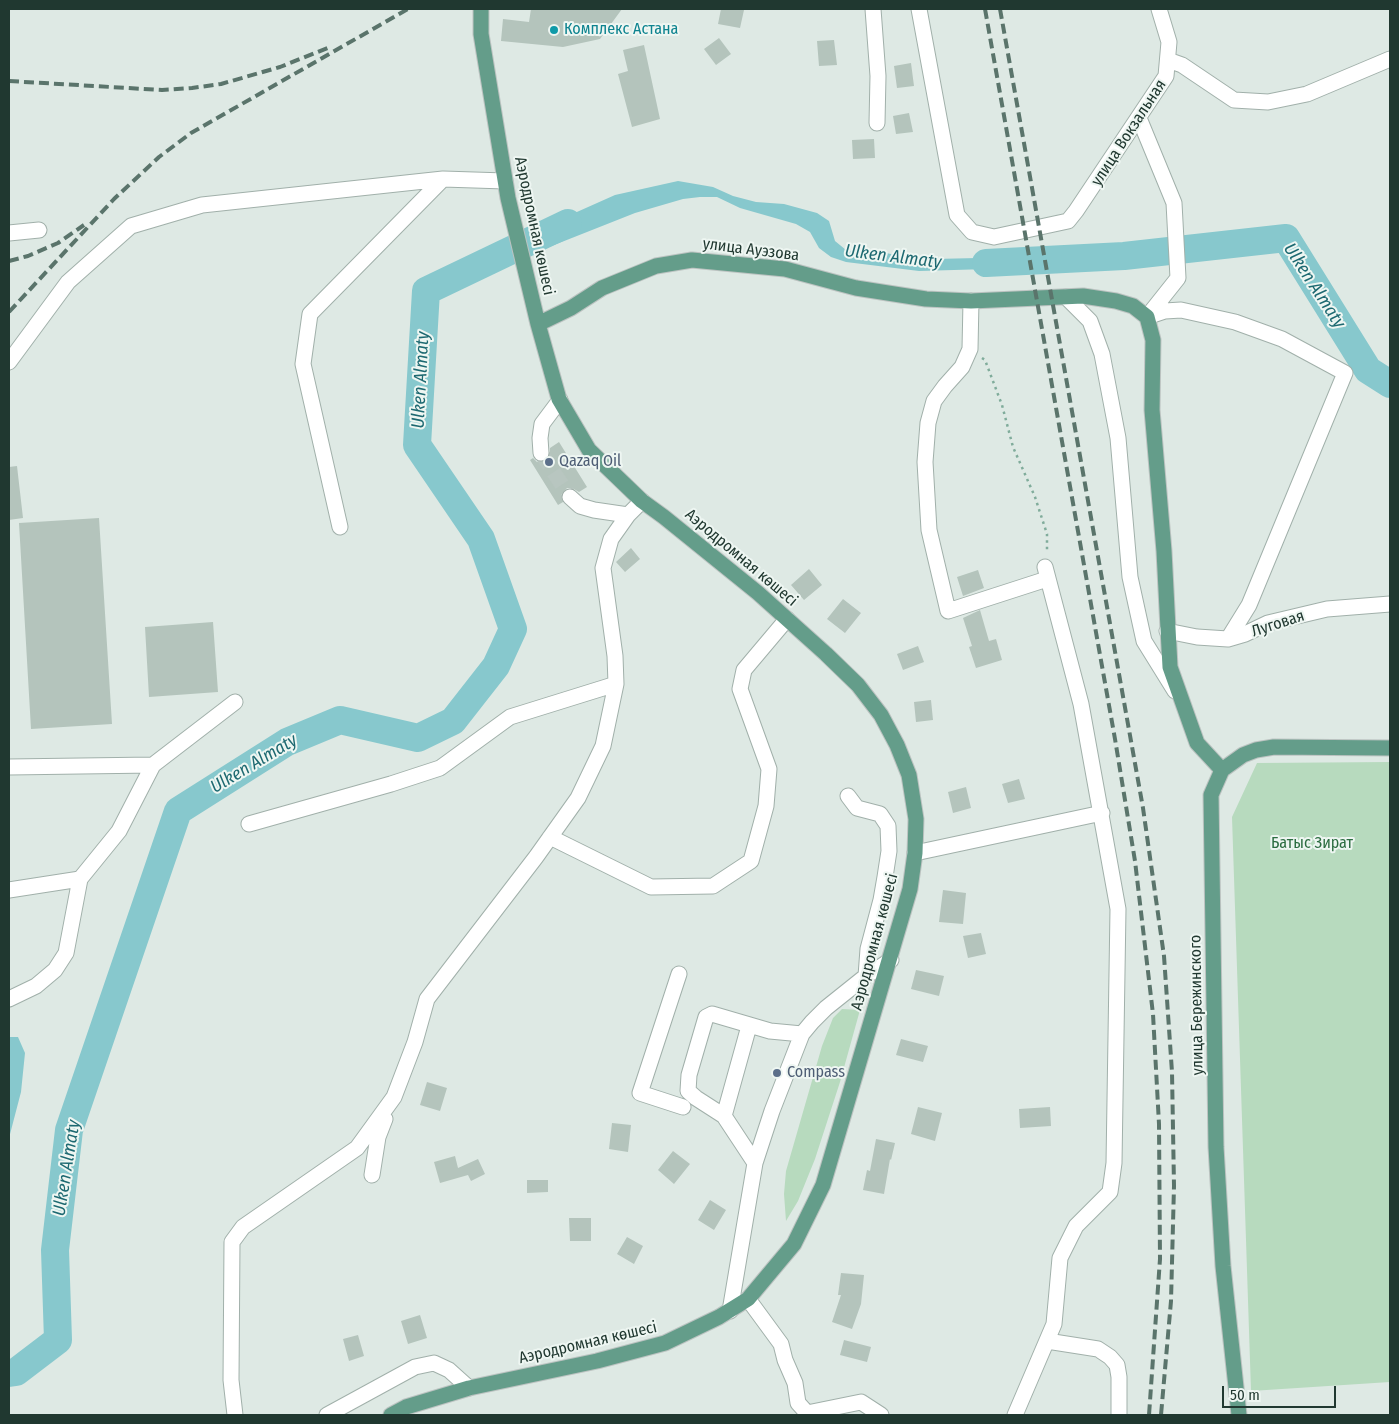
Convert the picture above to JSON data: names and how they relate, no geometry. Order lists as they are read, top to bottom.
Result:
{
  "streets": {
    "main road": ["Аэродромная көшесі", "улица Ауэзова", "улица Бережинского"],
    "street": ["улица Вокзальная", "Луговая"]
  },
  "crossings": [
    ["Аэродромная көшесі", "улица Ауэзова"]
  ],
  "water": ["Ulken Almaty"],
  "parks": ["Батыс Зират"],
  "places": ["Комплекс Астана", "Qazaq Oil", "Compass"],
  "scale_bar": "50 m"
}
